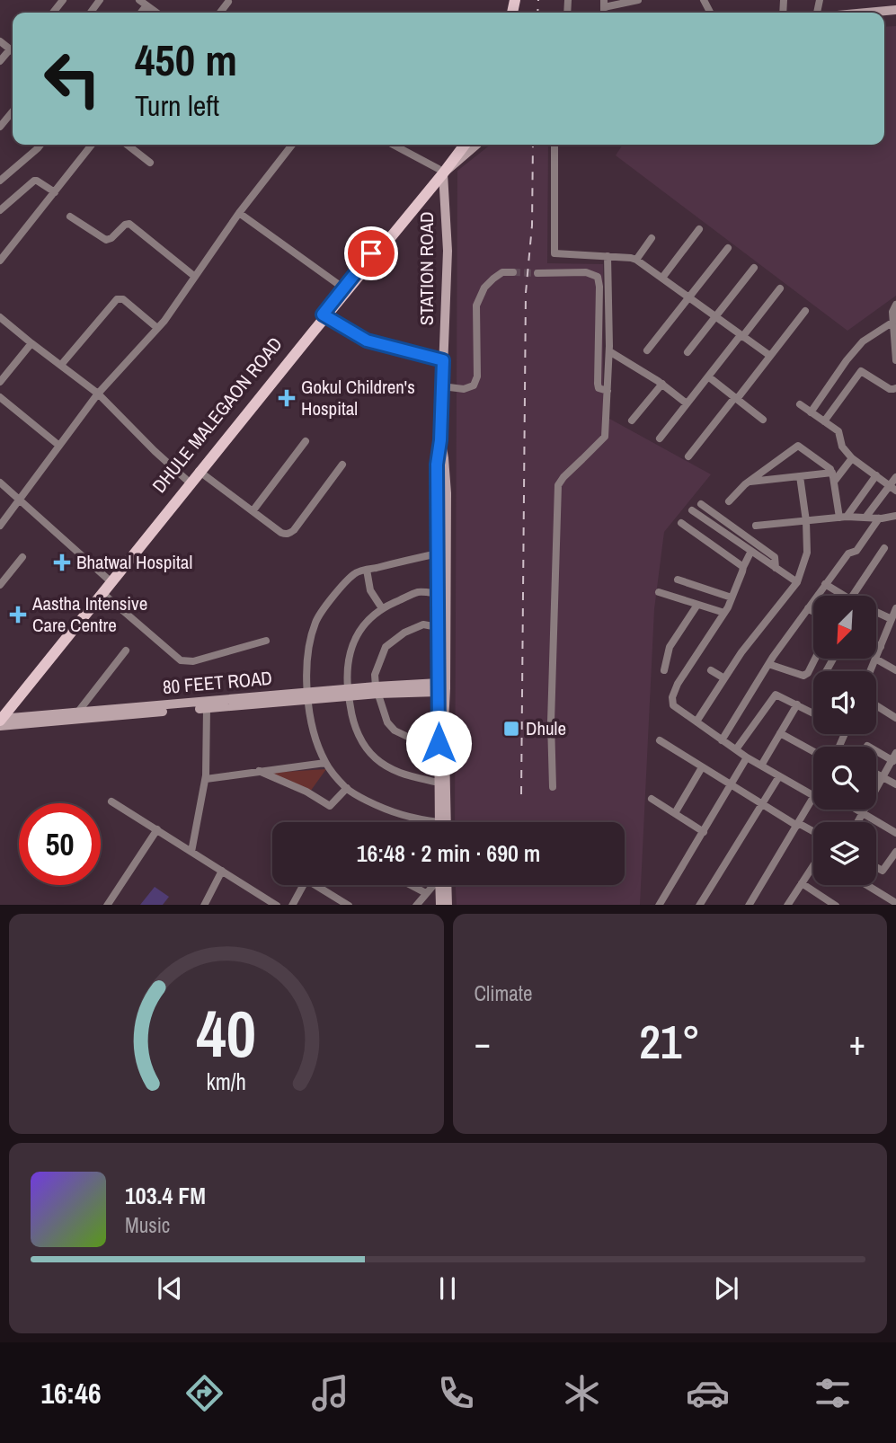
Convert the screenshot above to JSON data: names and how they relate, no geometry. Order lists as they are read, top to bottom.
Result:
{
  "streets": {
    "main road": ["STATION ROAD", "DHULE MALEGAON ROAD", "80 FEET ROAD"]
  },
  "crossings": [
    ["STATION ROAD", "DHULE MALEGAON ROAD"],
    ["STATION ROAD", "80 FEET ROAD"],
    ["DHULE MALEGAON ROAD", "80 FEET ROAD"]
  ],
  "places": {
    "health": ["Gokul Children's Hospital", "Bhatwal Hospital", "Aastha Intensive Care Centre"],
    "transit": ["Dhule"]
  },
  "north": "bottom left",
  "page": {
    "turn": ["450 m", "Turn left"],
    "limit": "50",
    "trip": "16:48 · 2 min · 690 m",
    "tile": "Climate",
    "heat": ["−", "21°", "+"],
    "song": ["103.4 FM", "Music"],
    "tabs": "16:46",
    "gauge": ["40", "km/h"]
  }
}
